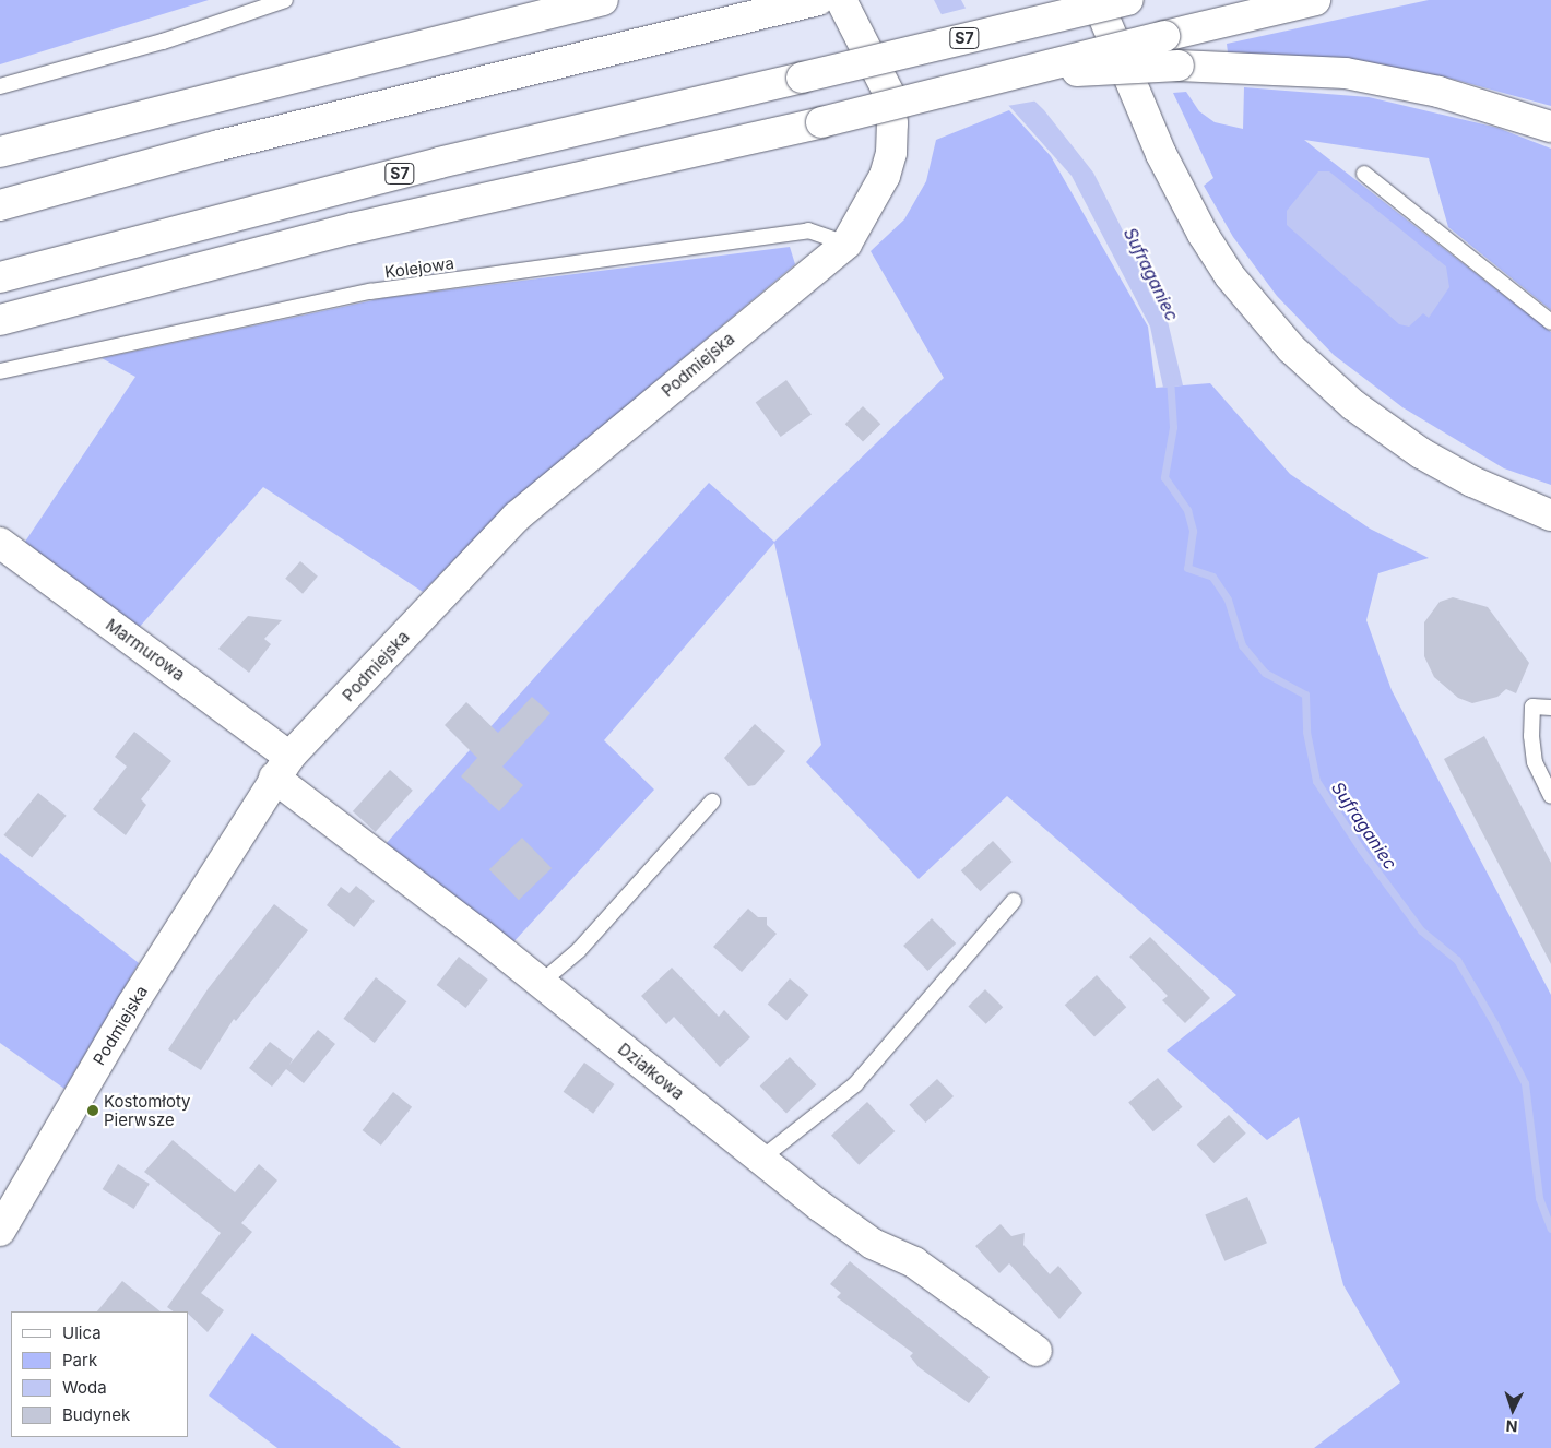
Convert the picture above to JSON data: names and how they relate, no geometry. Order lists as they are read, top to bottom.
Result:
{
  "streets": {
    "main road": [
      "S7",
      "Podmiejska",
      "Marmurowa",
      "Działkowa"
    ],
    "lane": ["Kolejowa"]
  },
  "crossings": [
    ["Kolejowa", "Podmiejska"],
    ["Podmiejska", "Marmurowa"],
    ["Podmiejska", "Działkowa"],
    ["Marmurowa", "Działkowa"]
  ],
  "water": ["Sufraganiec"],
  "places": ["Kostomłoty Pierwsze"],
  "legend": [
    "Ulica",
    "Park",
    "Woda",
    "Budynek"
  ],
  "north": "bottom"
}
